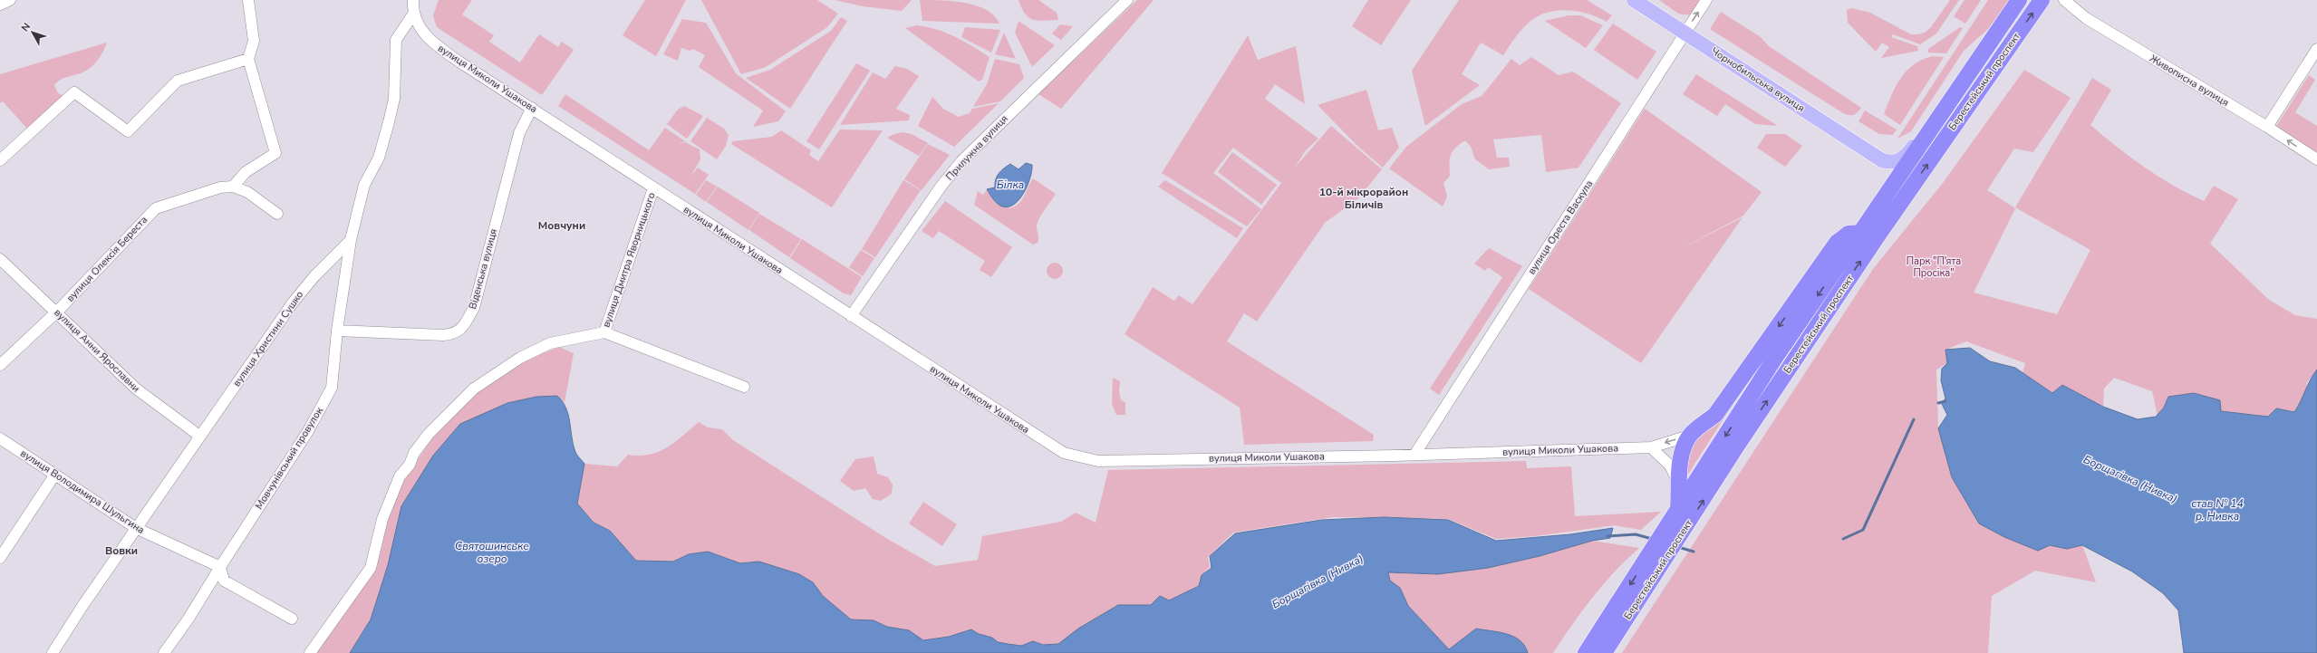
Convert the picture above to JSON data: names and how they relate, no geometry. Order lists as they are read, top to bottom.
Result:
{
  "streets": {
    "highway": ["Берестейський проспект"],
    "main road": ["Чорнобильська вулиця"],
    "street": [
      "вулиця Миколи Ушакова",
      "Живописна вулиця",
      "Прилужна вулиця",
      "вулиця Ореста Васкула",
      "вулиця Олексія Береста",
      "вулиця Дмитра Яворницького",
      "Віденська вулиця",
      "вулиця Христини Сушко",
      "вулиця Анни Ярославни",
      "Мовчунівський провулок",
      "вулиця Володимира Шульгина"
    ]
  },
  "crossings": [
    ["вулиця Миколи Ушакова", "Прилужна вулиця"],
    ["вулиця Миколи Ушакова", "вулиця Ореста Васкула"],
    ["вулиця Миколи Ушакова", "вулиця Дмитра Яворницького"],
    ["вулиця Миколи Ушакова", "Віденська вулиця"],
    ["Чорнобильська вулиця", "вулиця Ореста Васкула"],
    ["вулиця Олексія Береста", "вулиця Анни Ярославни"],
    ["Віденська вулиця", "Мовчунівський провулок"],
    ["вулиця Христини Сушко", "вулиця Анни Ярославни"],
    ["вулиця Христини Сушко", "Мовчунівський провулок"],
    ["вулиця Христини Сушко", "вулиця Володимира Шульгина"],
    ["Мовчунівський провулок", "вулиця Володимира Шульгина"]
  ],
  "districts": ["10-й мікрорайон Біличів", "Мовчуни", "Вовки"],
  "water": [
    "Білка",
    "Борщагівка (Нивка)",
    "став № 14 р. Нивка",
    "Святошинське озеро"
  ],
  "parks": ["Парк \"П'ята Просіка\""],
  "north": "top left"
}
